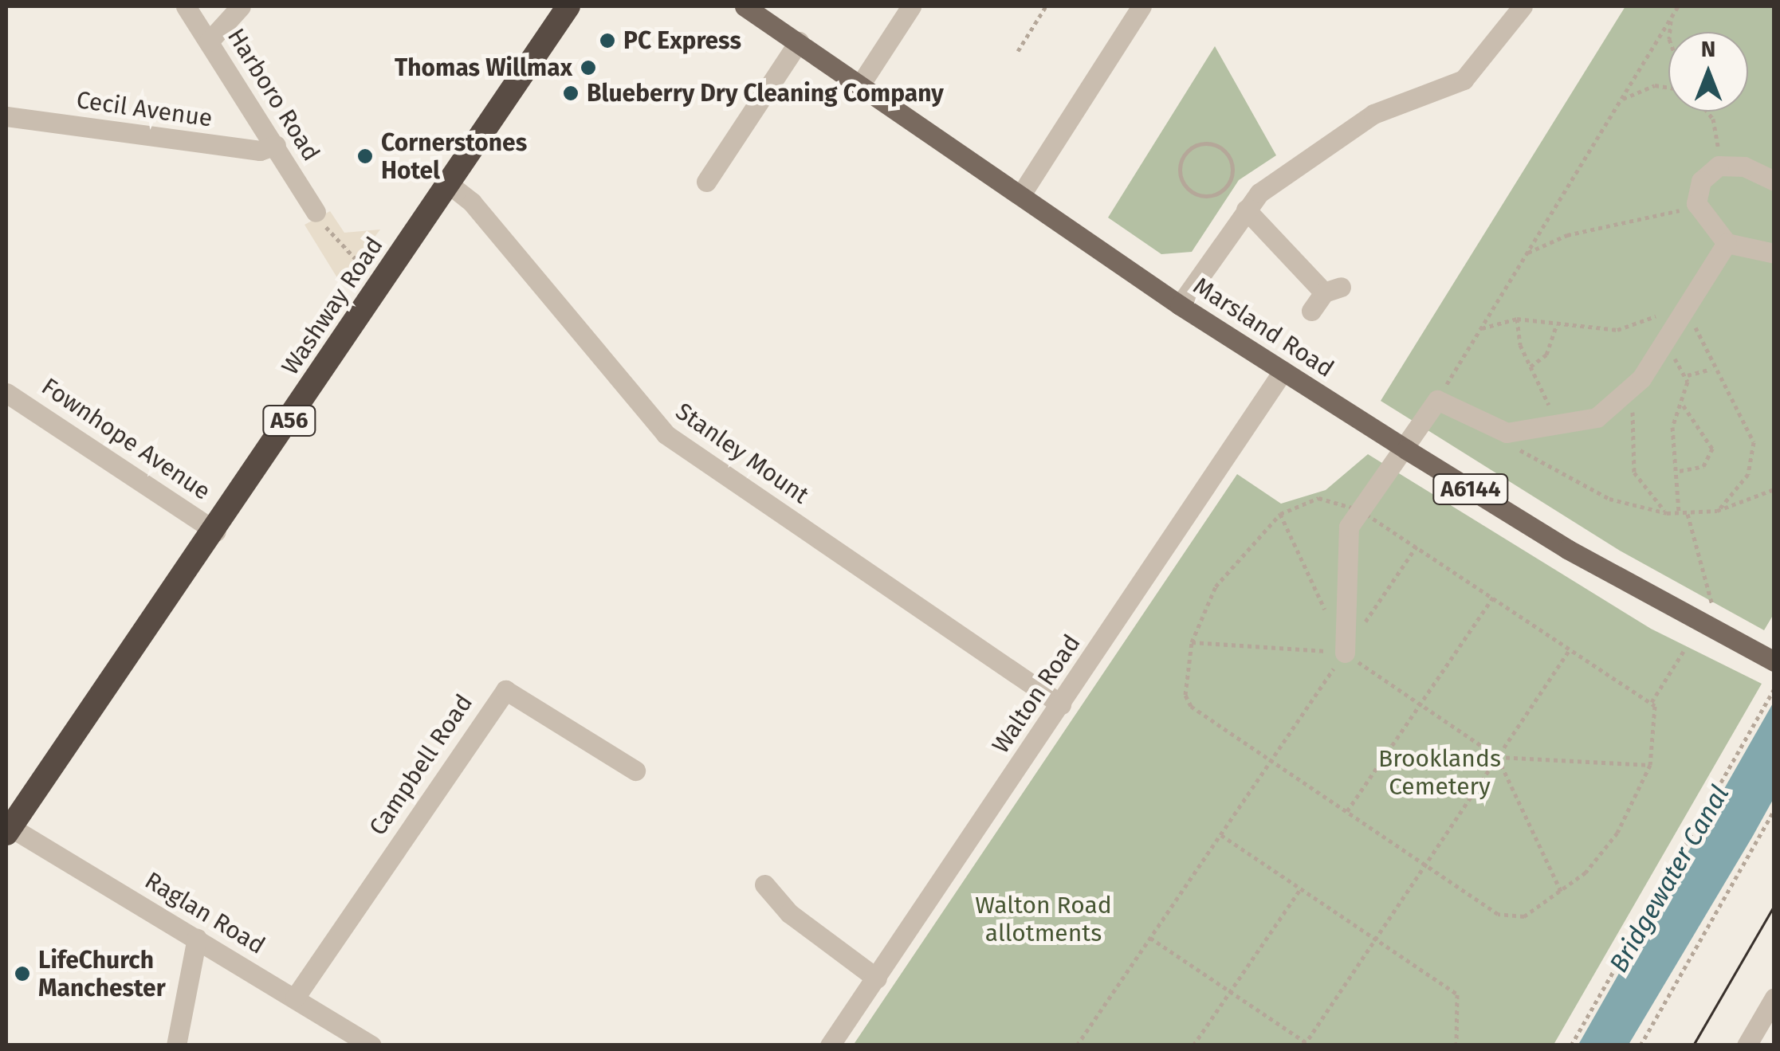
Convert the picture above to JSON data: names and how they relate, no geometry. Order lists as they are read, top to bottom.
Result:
{
  "streets": {
    "highway": ["Washway Road", "A56"],
    "main road": ["Marsland Road", "A6144"],
    "street": [
      "Harboro Road",
      "Cecil Avenue",
      "Fownhope Avenue",
      "Stanley Mount",
      "Walton Road",
      "Campbell Road",
      "Raglan Road"
    ]
  },
  "crossings": [
    ["Harboro Road", "Cecil Avenue"],
    ["Washway Road", "Fownhope Avenue"],
    ["Washway Road", "Stanley Mount"],
    ["Washway Road", "Raglan Road"],
    ["Marsland Road", "Walton Road"],
    ["Stanley Mount", "Walton Road"],
    ["Campbell Road", "Raglan Road"]
  ],
  "water": ["Bridgewater Canal"],
  "parks": ["Brooklands Cemetery", "Walton Road allotments"],
  "places": [
    "PC Express",
    "Thomas Willmax",
    "Blueberry Dry Cleaning Company",
    "Cornerstones Hotel",
    "LifeChurch Manchester"
  ],
  "north": "top"
}
